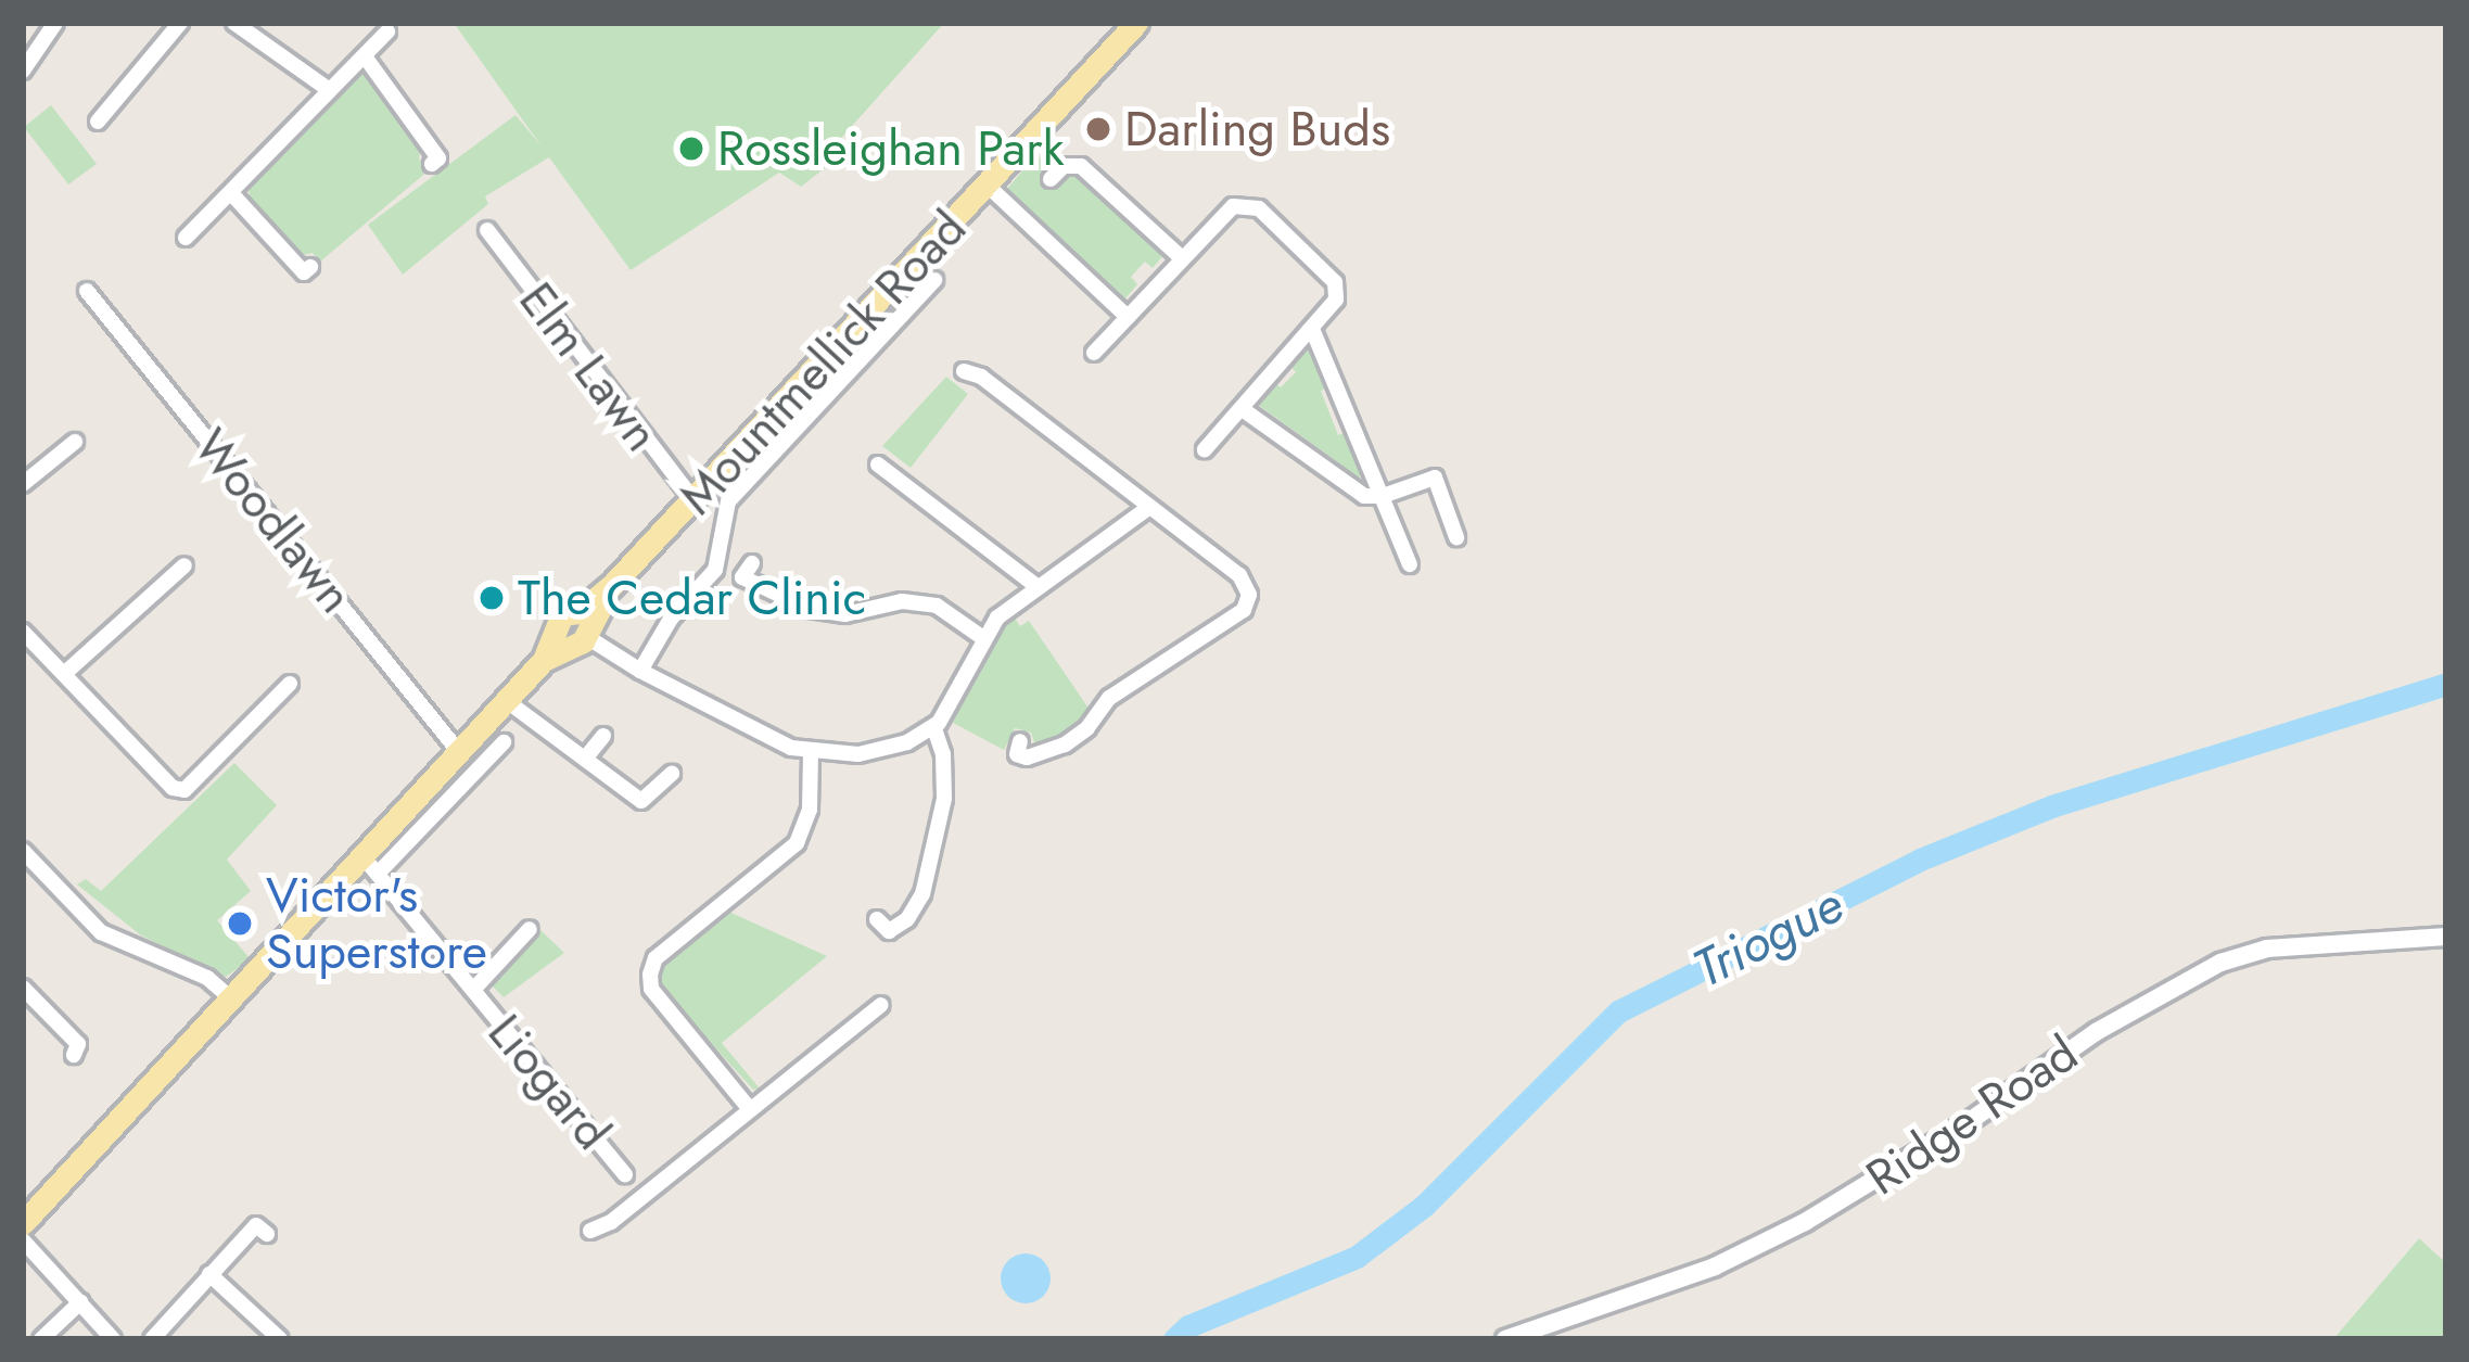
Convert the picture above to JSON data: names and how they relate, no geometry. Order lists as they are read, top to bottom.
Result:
{
  "streets": {
    "main road": ["Mountmellick Road"],
    "street": [
      "Elm Lawn",
      "Woodlawn",
      "Liogard",
      "Ridge Road"
    ]
  },
  "crossings": [
    ["Mountmellick Road", "Elm Lawn"],
    ["Mountmellick Road", "Woodlawn"],
    ["Mountmellick Road", "Liogard"]
  ],
  "water": ["Triogue"],
  "places": [
    "Darling Buds",
    "Rossleighan Park",
    "The Cedar Clinic",
    "Victor's Superstore"
  ]
}
